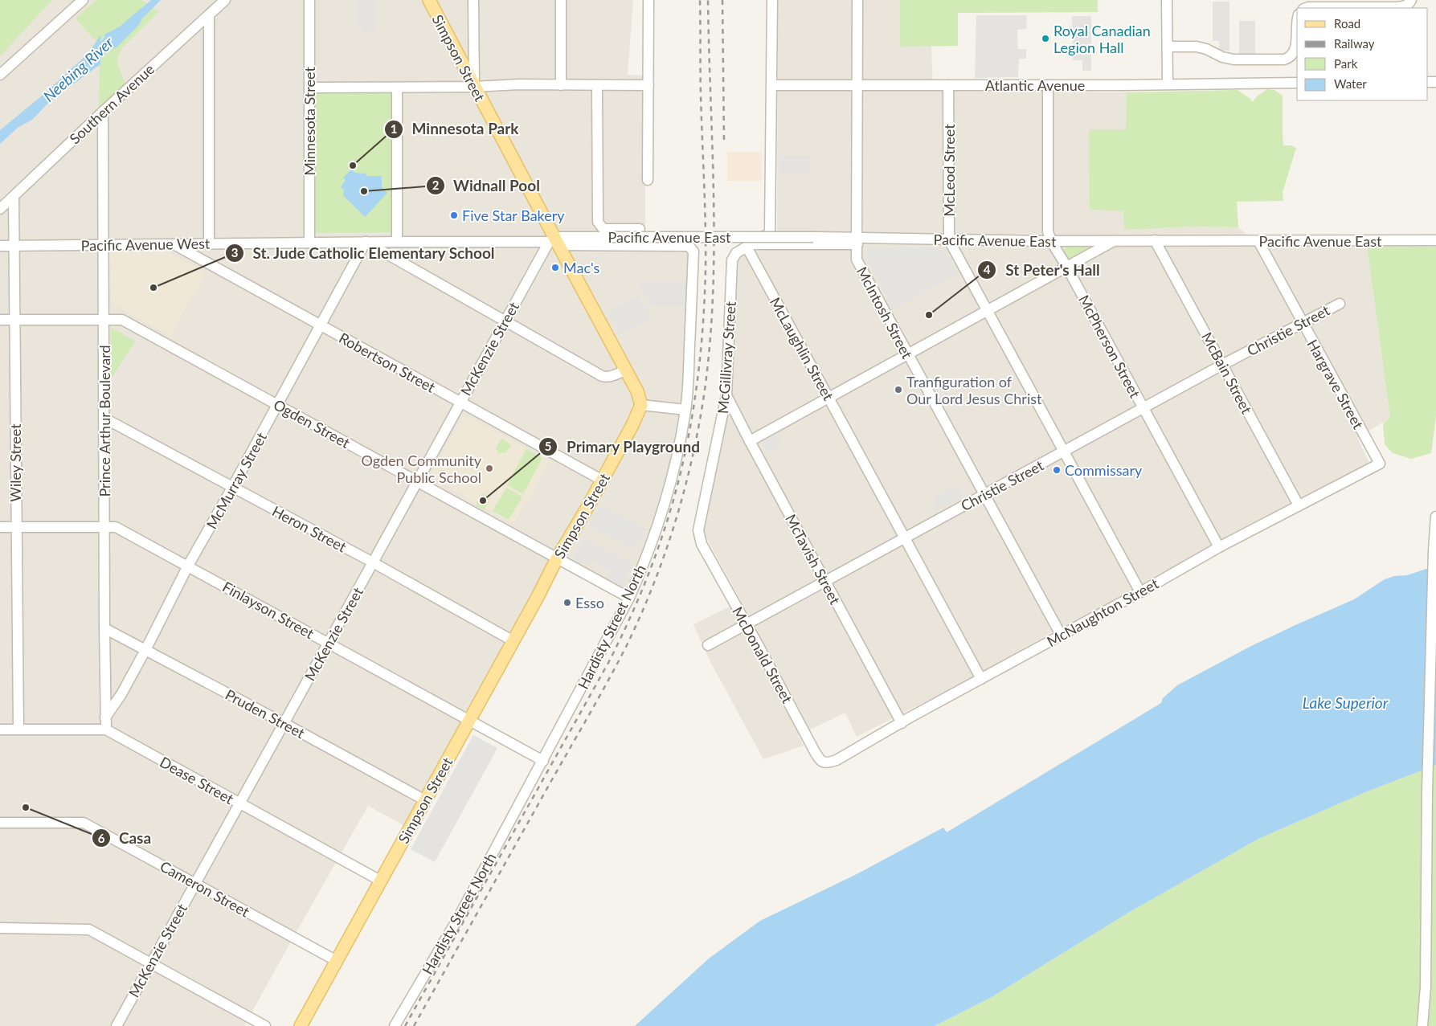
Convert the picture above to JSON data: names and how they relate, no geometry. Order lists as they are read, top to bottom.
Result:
{
  "streets": {
    "main road": ["Simpson Street"],
    "street": [
      "Atlantic Avenue",
      "Southern Avenue",
      "Minnesota Street",
      "McLeod Street",
      "Pacific Avenue East",
      "Pacific Avenue West",
      "McIntosh Street",
      "Christie Street",
      "McPherson Street",
      "McKenzie Street",
      "McLaughlin Street",
      "McGillivray Street",
      "Robertson Street",
      "McBain Street",
      "Hargrave Street",
      "Prince Arthur Boulevard",
      "Ogden Street",
      "Wiley Street",
      "McMurray Street",
      "Heron Street",
      "McTavish Street",
      "Finlayson Street",
      "McNaughton Street",
      "Hardisty Street North",
      "McDonald Street",
      "Pruden Street",
      "Dease Street",
      "Cameron Street"
    ]
  },
  "crossings": [
    ["Simpson Street", "Pacific Avenue East"],
    ["Simpson Street", "Pacific Avenue West"],
    ["Simpson Street", "McKenzie Street"],
    ["Simpson Street", "Robertson Street"],
    ["Simpson Street", "Ogden Street"],
    ["Simpson Street", "Heron Street"],
    ["Simpson Street", "Finlayson Street"],
    ["Simpson Street", "Hardisty Street North"],
    ["Simpson Street", "Pruden Street"],
    ["Simpson Street", "Dease Street"],
    ["Simpson Street", "Cameron Street"],
    ["Atlantic Avenue", "McLeod Street"],
    ["Atlantic Avenue", "McIntosh Street"],
    ["Atlantic Avenue", "McPherson Street"],
    ["Southern Avenue", "Prince Arthur Boulevard"],
    ["Southern Avenue", "Wiley Street"],
    ["Minnesota Street", "Pacific Avenue West"],
    ["McLeod Street", "Pacific Avenue East"],
    ["McLeod Street", "Christie Street"],
    ["McLeod Street", "McNaughton Street"],
    ["Pacific Avenue East", "Pacific Avenue West"],
    ["Pacific Avenue East", "McIntosh Street"],
    ["Pacific Avenue East", "McPherson Street"],
    ["Pacific Avenue East", "McKenzie Street"],
    ["Pacific Avenue East", "McBain Street"],
    ["Pacific Avenue East", "Hargrave Street"],
    ["Pacific Avenue East", "Hardisty Street North"],
    ["Pacific Avenue West", "McKenzie Street"],
    ["Pacific Avenue West", "Robertson Street"],
    ["Pacific Avenue West", "Prince Arthur Boulevard"],
    ["Pacific Avenue West", "Wiley Street"],
    ["Pacific Avenue West", "McMurray Street"],
    ["Pacific Avenue West", "Hardisty Street North"],
    ["McIntosh Street", "Christie Street"],
    ["McIntosh Street", "McNaughton Street"],
    ["Christie Street", "McPherson Street"],
    ["Christie Street", "McLaughlin Street"],
    ["Christie Street", "McBain Street"],
    ["Christie Street", "Hargrave Street"],
    ["Christie Street", "McTavish Street"],
    ["Christie Street", "McDonald Street"],
    ["McPherson Street", "McNaughton Street"],
    ["McKenzie Street", "Robertson Street"],
    ["McKenzie Street", "Ogden Street"],
    ["McKenzie Street", "Heron Street"],
    ["McKenzie Street", "Finlayson Street"],
    ["McKenzie Street", "Hardisty Street North"],
    ["McKenzie Street", "Pruden Street"],
    ["McKenzie Street", "Dease Street"],
    ["McKenzie Street", "Cameron Street"],
    ["McLaughlin Street", "McGillivray Street"],
    ["McLaughlin Street", "McNaughton Street"],
    ["McGillivray Street", "McTavish Street"],
    ["McGillivray Street", "McDonald Street"],
    ["Robertson Street", "McMurray Street"],
    ["McBain Street", "McNaughton Street"],
    ["Hargrave Street", "McNaughton Street"],
    ["Prince Arthur Boulevard", "Ogden Street"],
    ["Prince Arthur Boulevard", "McMurray Street"],
    ["Prince Arthur Boulevard", "Heron Street"],
    ["Prince Arthur Boulevard", "Finlayson Street"],
    ["Prince Arthur Boulevard", "Pruden Street"],
    ["Prince Arthur Boulevard", "Dease Street"],
    ["Ogden Street", "Wiley Street"],
    ["Ogden Street", "McMurray Street"],
    ["Ogden Street", "Hardisty Street North"],
    ["Wiley Street", "Finlayson Street"],
    ["Wiley Street", "Dease Street"],
    ["McMurray Street", "Heron Street"],
    ["McMurray Street", "Finlayson Street"],
    ["McMurray Street", "Pruden Street"],
    ["McTavish Street", "McNaughton Street"],
    ["Finlayson Street", "Hardisty Street North"],
    ["McNaughton Street", "McDonald Street"]
  ],
  "water": ["Neebing River", "Lake Superior"],
  "places": [
    "Royal Canadian Legion Hall",
    "Minnesota Park",
    "Widnall Pool",
    "Five Star Bakery",
    "Mac's",
    "St. Jude Catholic Elementary School",
    "St Peter's Hall",
    "Tranfiguration of Our Lord Jesus Christ",
    "Ogden Community Public School",
    "Commissary",
    "Primary Playground",
    "Esso",
    "Casa"
  ],
  "legend": [
    "Road",
    "Railway",
    "Park",
    "Water"
  ]
}
